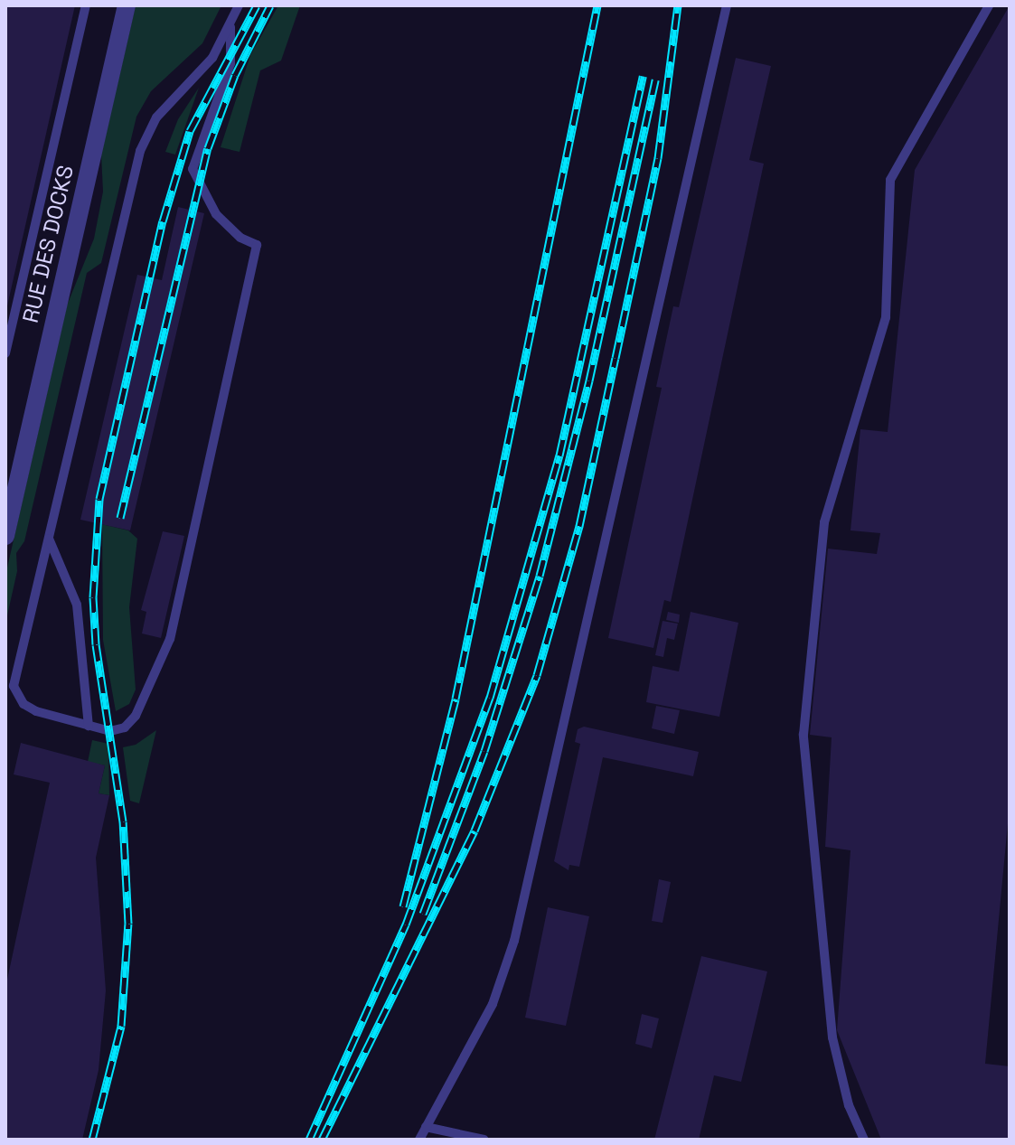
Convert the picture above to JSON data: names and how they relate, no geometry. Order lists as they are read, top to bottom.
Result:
{
  "streets": {
    "street": ["RUE DES DOCKS"]
  }
}
